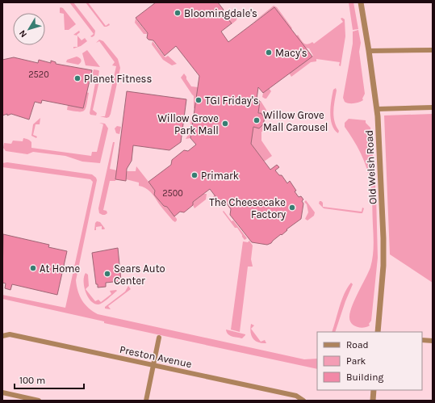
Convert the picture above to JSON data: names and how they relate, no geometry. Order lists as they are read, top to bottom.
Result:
{
  "streets": {
    "street": ["Old Welsh Road", "Preston Avenue"]
  },
  "places": [
    "Bloomingdale's",
    "Macy's",
    "Planet Fitness",
    "TGI Friday's",
    "Willow Grove Mall Carousel",
    "Willow Grove Park Mall",
    "Primark",
    "The Cheesecake Factory",
    "At Home",
    "Sears Auto Center"
  ],
  "house_numbers": ["2520", "2500"],
  "legend": ["Road", "Park", "Building"],
  "scale_bar": "100 m",
  "north": "bottom left"
}
